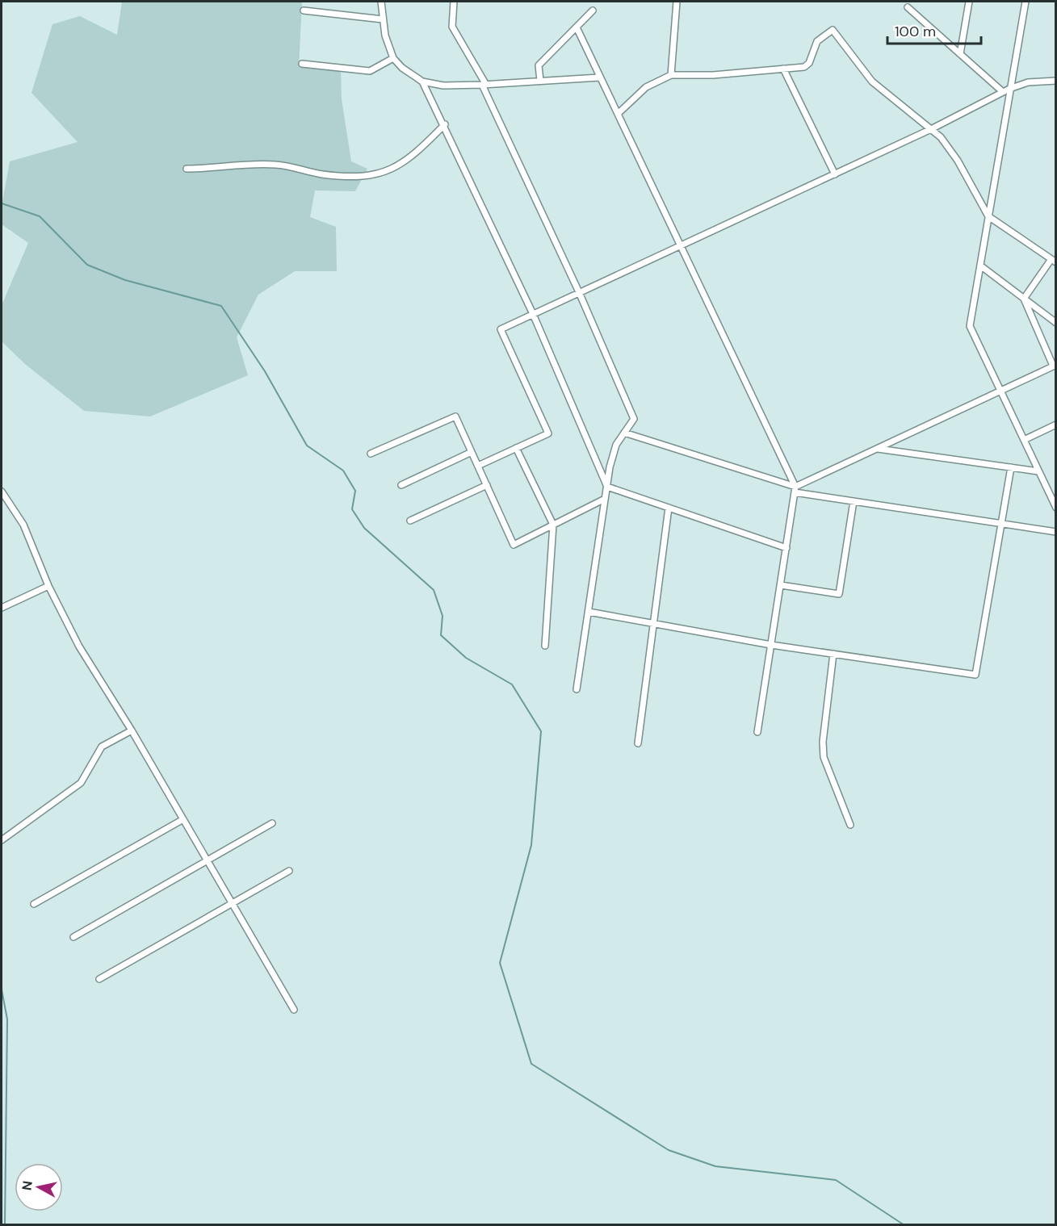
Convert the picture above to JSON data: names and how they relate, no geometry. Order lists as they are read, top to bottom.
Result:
{
  "scale_bar": "100 m",
  "north": "left"
}
